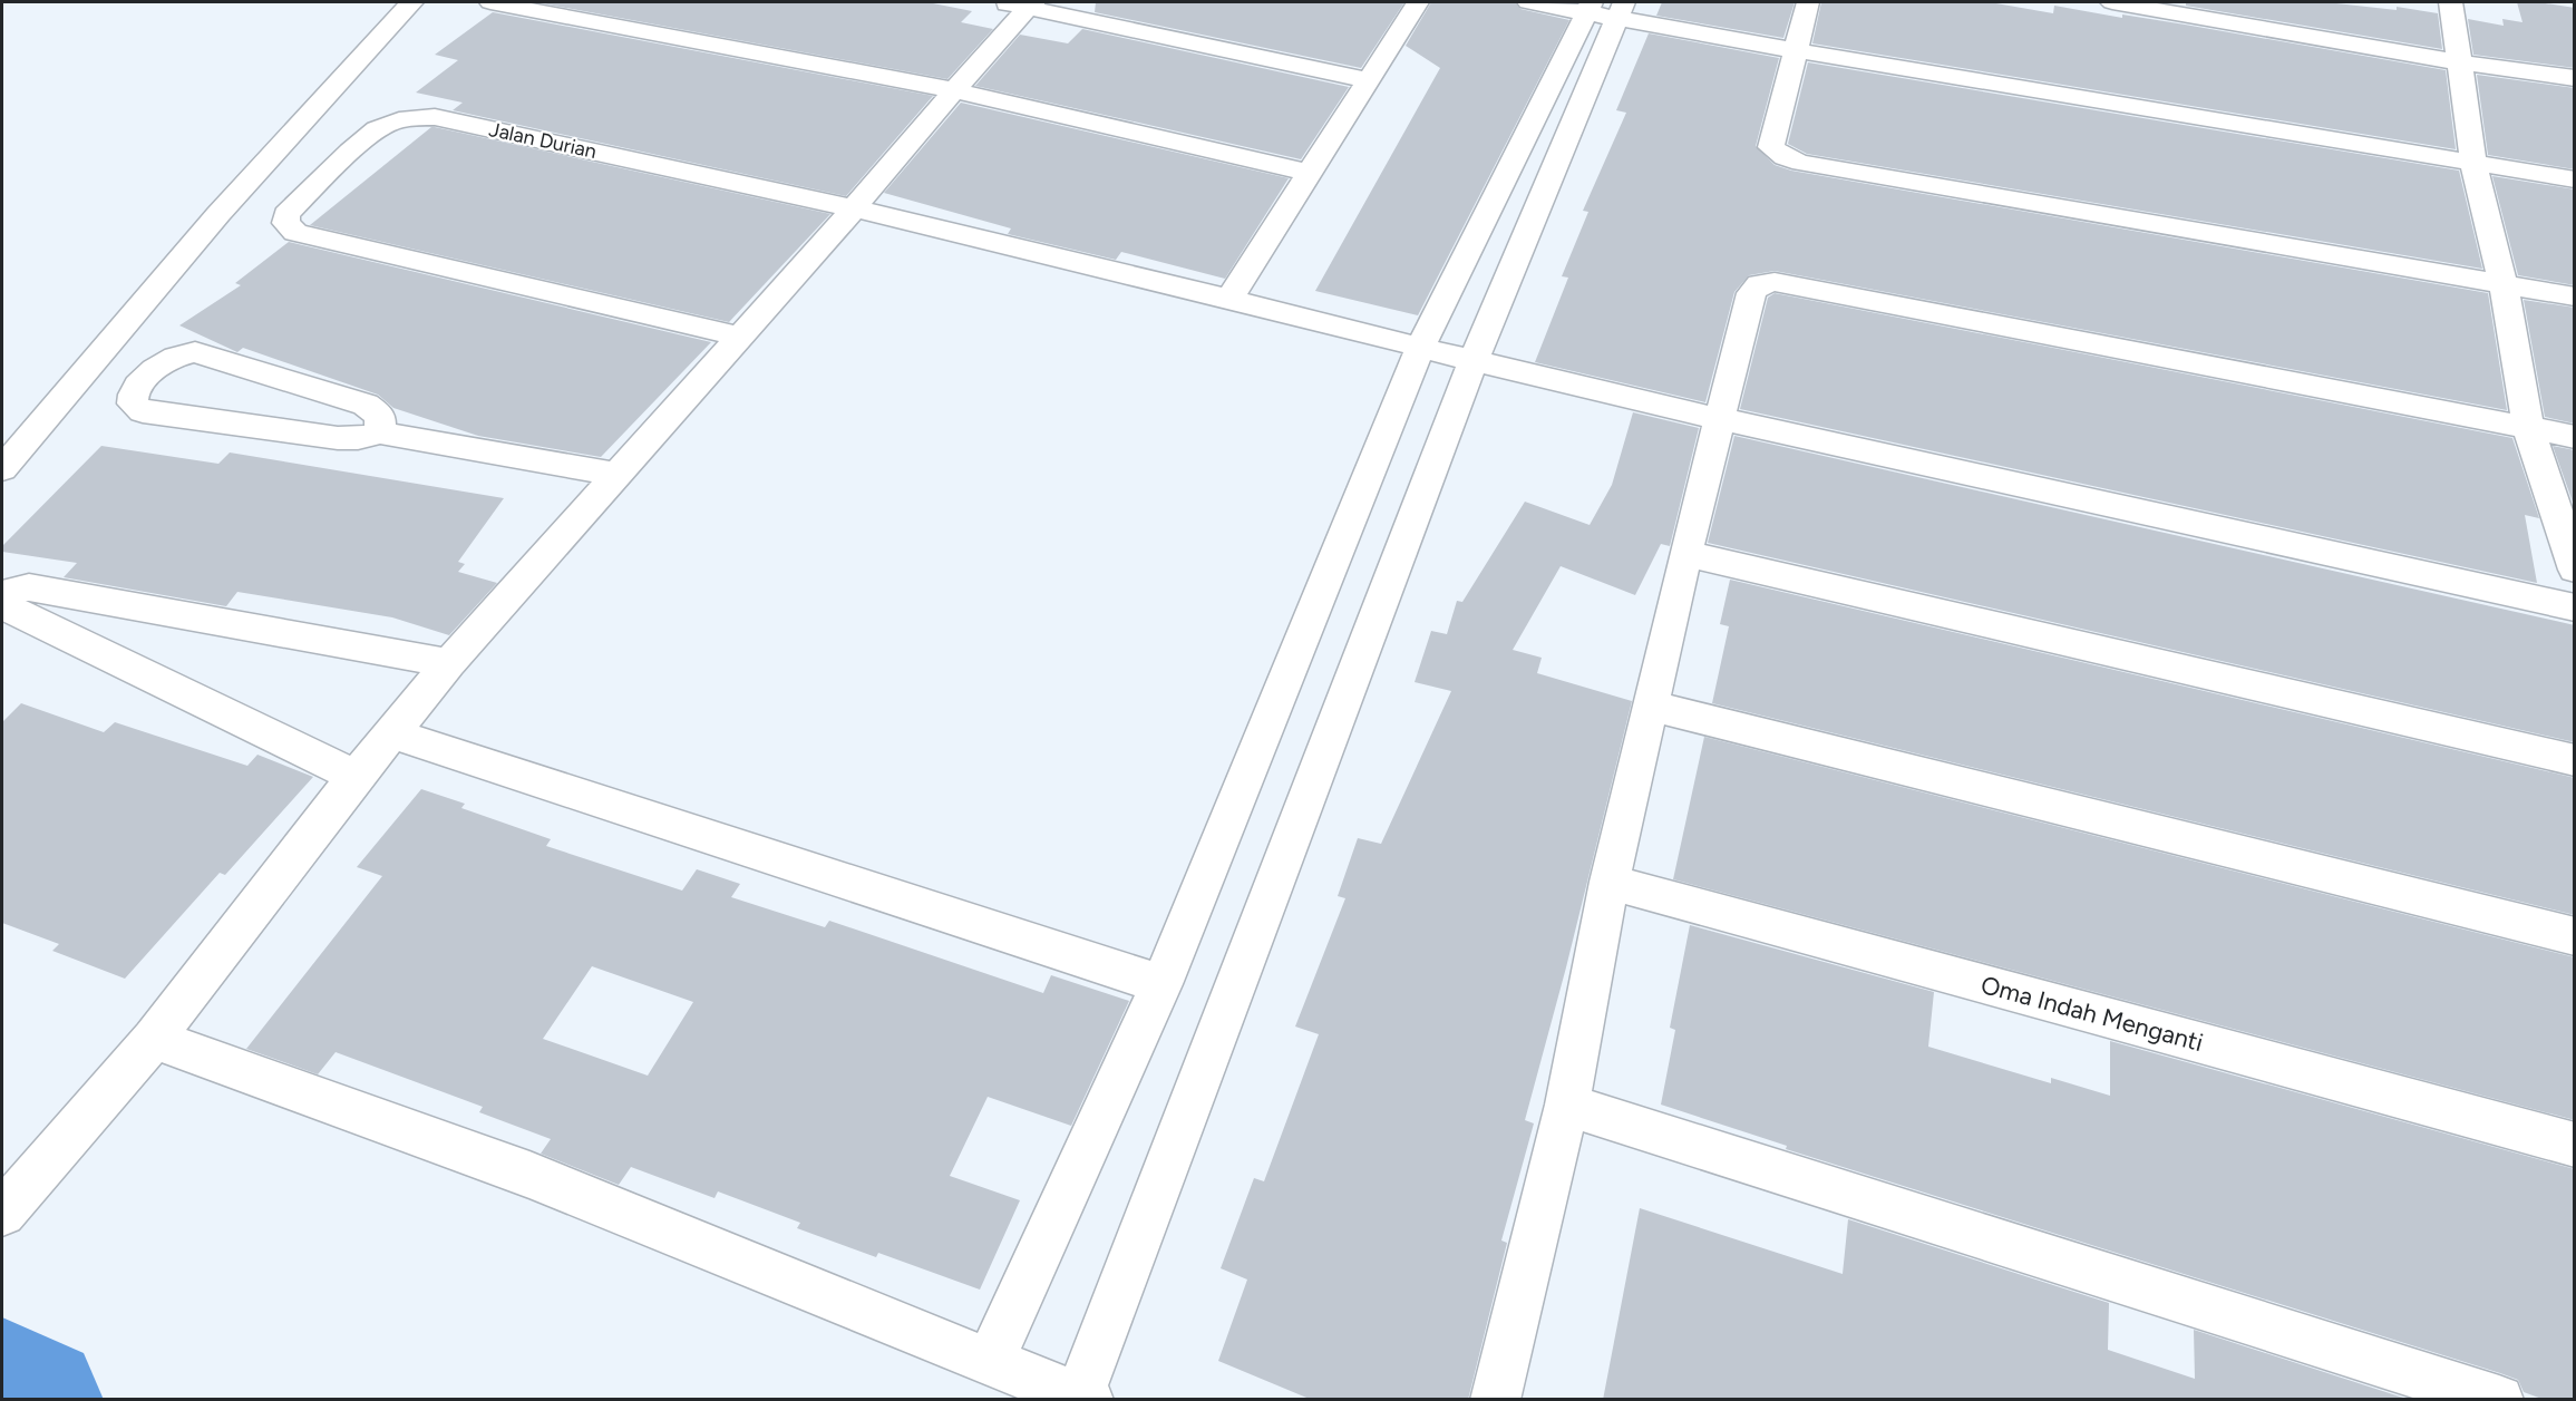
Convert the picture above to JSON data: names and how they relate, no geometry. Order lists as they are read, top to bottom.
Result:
{
  "streets": {
    "street": ["Jalan Durian", "Oma Indah Menganti"]
  }
}
